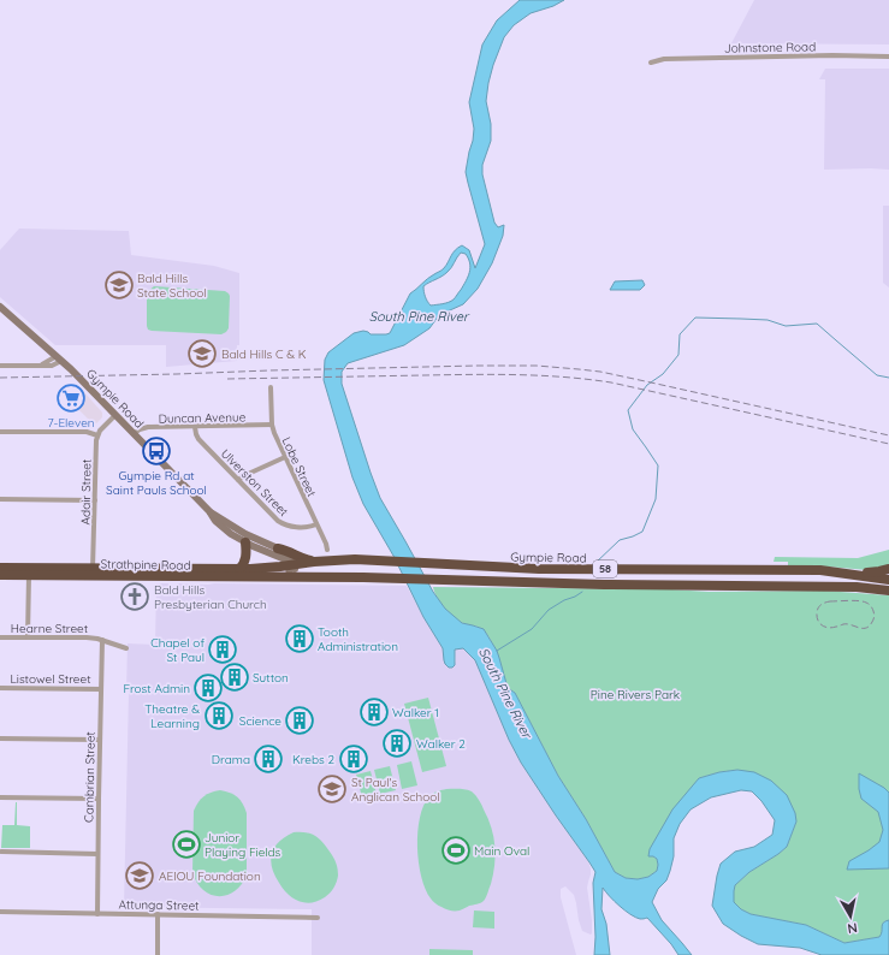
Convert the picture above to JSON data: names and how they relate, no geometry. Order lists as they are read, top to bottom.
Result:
{
  "streets": {
    "highway": ["Gympie Road", "Strathpine Road", "58"],
    "street": [
      "Johnstone Road",
      "Duncan Avenue",
      "Lobe Street",
      "Ulverston Street",
      "Adair Street",
      "Hearne Street",
      "Listowel Street",
      "Cambrian Street",
      "Attunga Street"
    ]
  },
  "crossings": [
    ["Gympie Road", "Duncan Avenue"],
    ["Gympie Road", "Strathpine Road"],
    ["Duncan Avenue", "Lobe Street"],
    ["Duncan Avenue", "Ulverston Street"],
    ["Lobe Street", "Ulverston Street"],
    ["Adair Street", "Strathpine Road"],
    ["Strathpine Road", "58"],
    ["Hearne Street", "Cambrian Street"],
    ["Listowel Street", "Cambrian Street"],
    ["Cambrian Street", "Attunga Street"]
  ],
  "water": ["South Pine River"],
  "parks": ["Pine Rivers Park"],
  "places": {
    "school or university": [
      "Bald Hills State School",
      "Bald Hills C & K",
      "St Paul's Anglican School",
      "AEIOU Foundation"
    ],
    "supermarket": ["7-Eleven"],
    "bus stop": ["Gympie Rd at Saint Pauls School"],
    "church": ["Bald Hills Presbyterian Church"],
    "building": [
      "Tooth Administration",
      "Chapel of St Paul",
      "Sutton",
      "Frost Admin",
      "Walker 1",
      "Theatre & Learning",
      "Science",
      "Walker 2",
      "Drama",
      "Krebs 2"
    ],
    "sports": ["Junior Playing Fields", "Main Oval"]
  },
  "north": "bottom"
}
